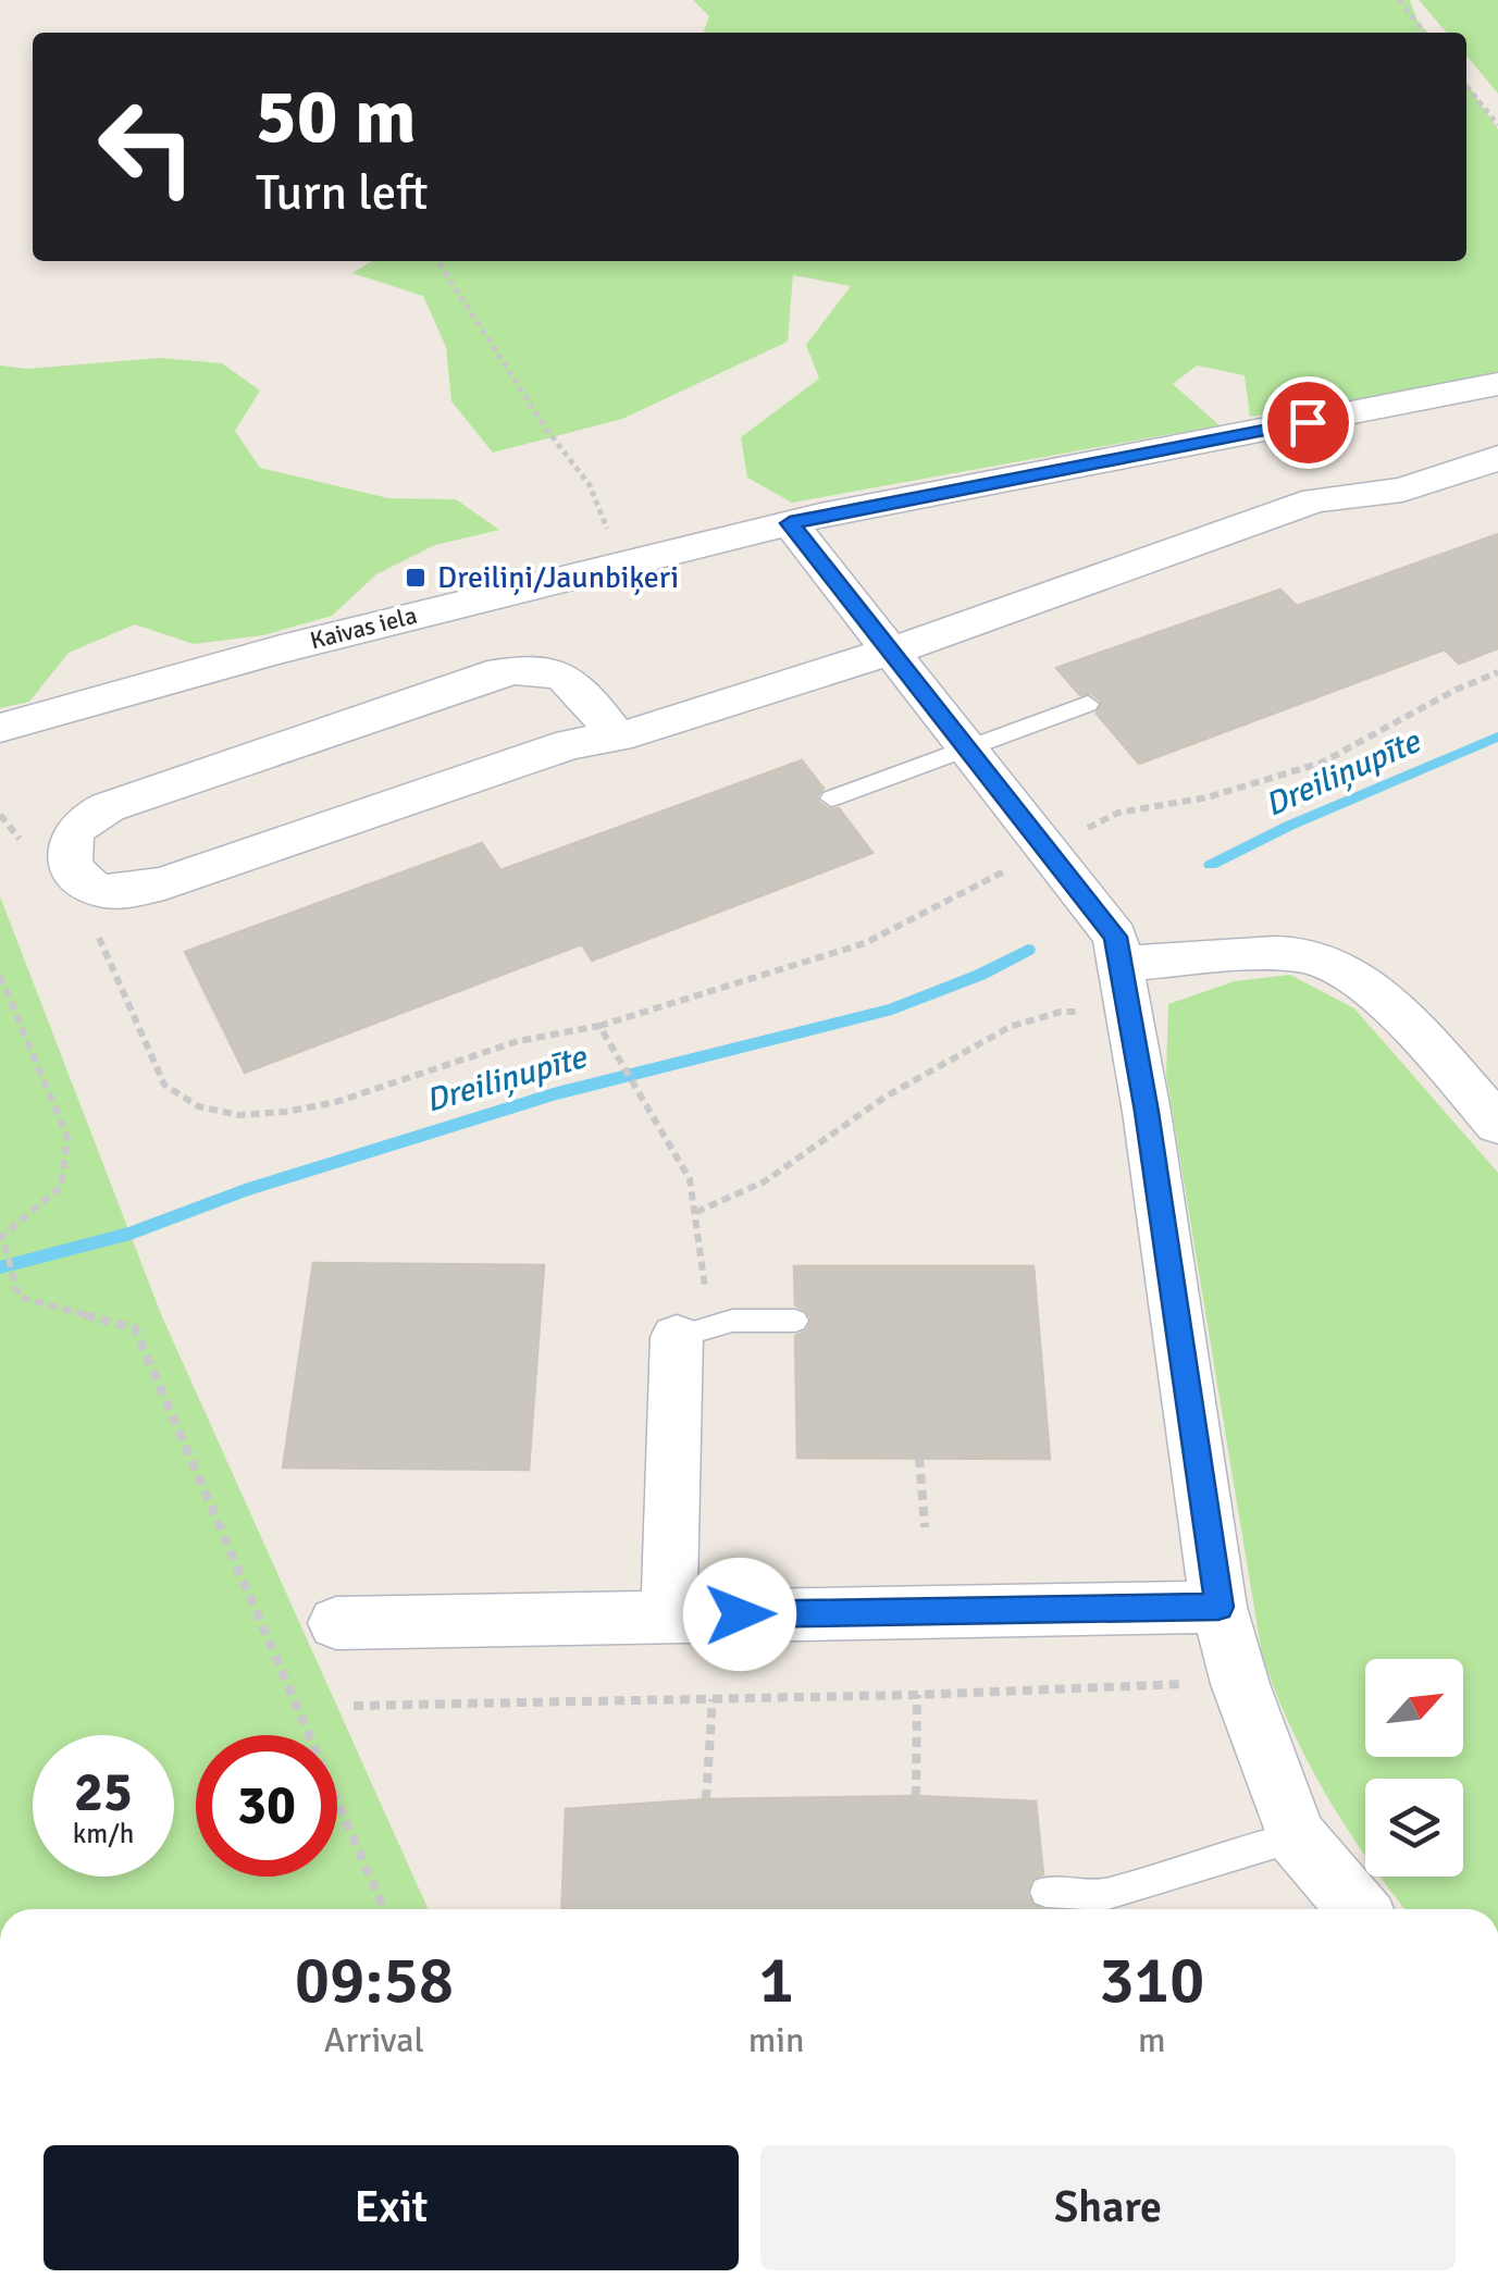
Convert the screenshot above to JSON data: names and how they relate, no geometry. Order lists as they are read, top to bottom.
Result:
{
  "streets": {
    "street": ["Kaivas iela"]
  },
  "water": ["Dreiliņupīte"],
  "places": {
    "transit": ["Dreiliņi/Jaunbiķeri"]
  },
  "north": "top right",
  "page": {
    "turn": ["50 m", "Turn left"],
    "speed": "25 km/h",
    "limit": "30",
    "eta": [
      "09:58",
      "Arrival",
      "1",
      "min",
      "310",
      "m"
    ],
    "buttons": ["Exit", "Share"]
  }
}
